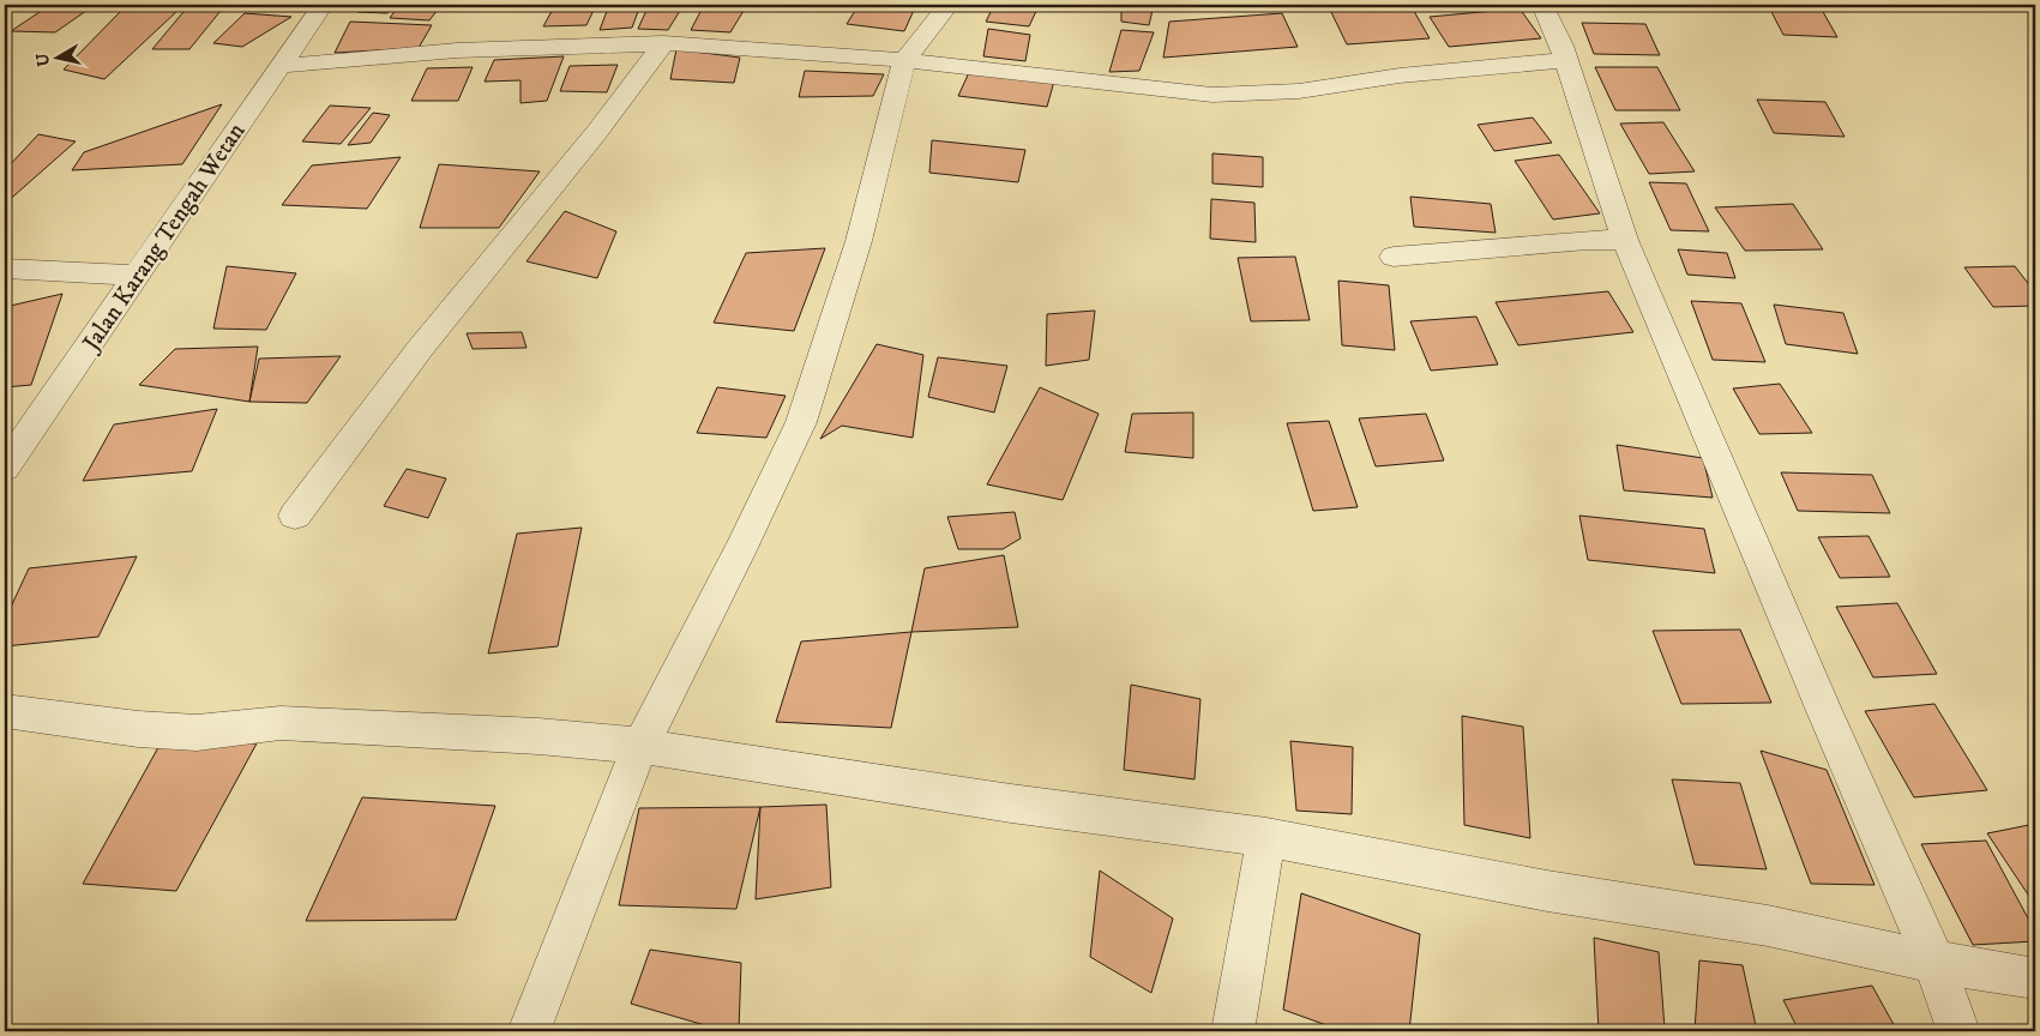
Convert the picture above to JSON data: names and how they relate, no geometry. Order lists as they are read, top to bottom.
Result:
{
  "streets": {
    "street": ["Jalan Karang Tengah Wetan"]
  },
  "north": "left"
}
